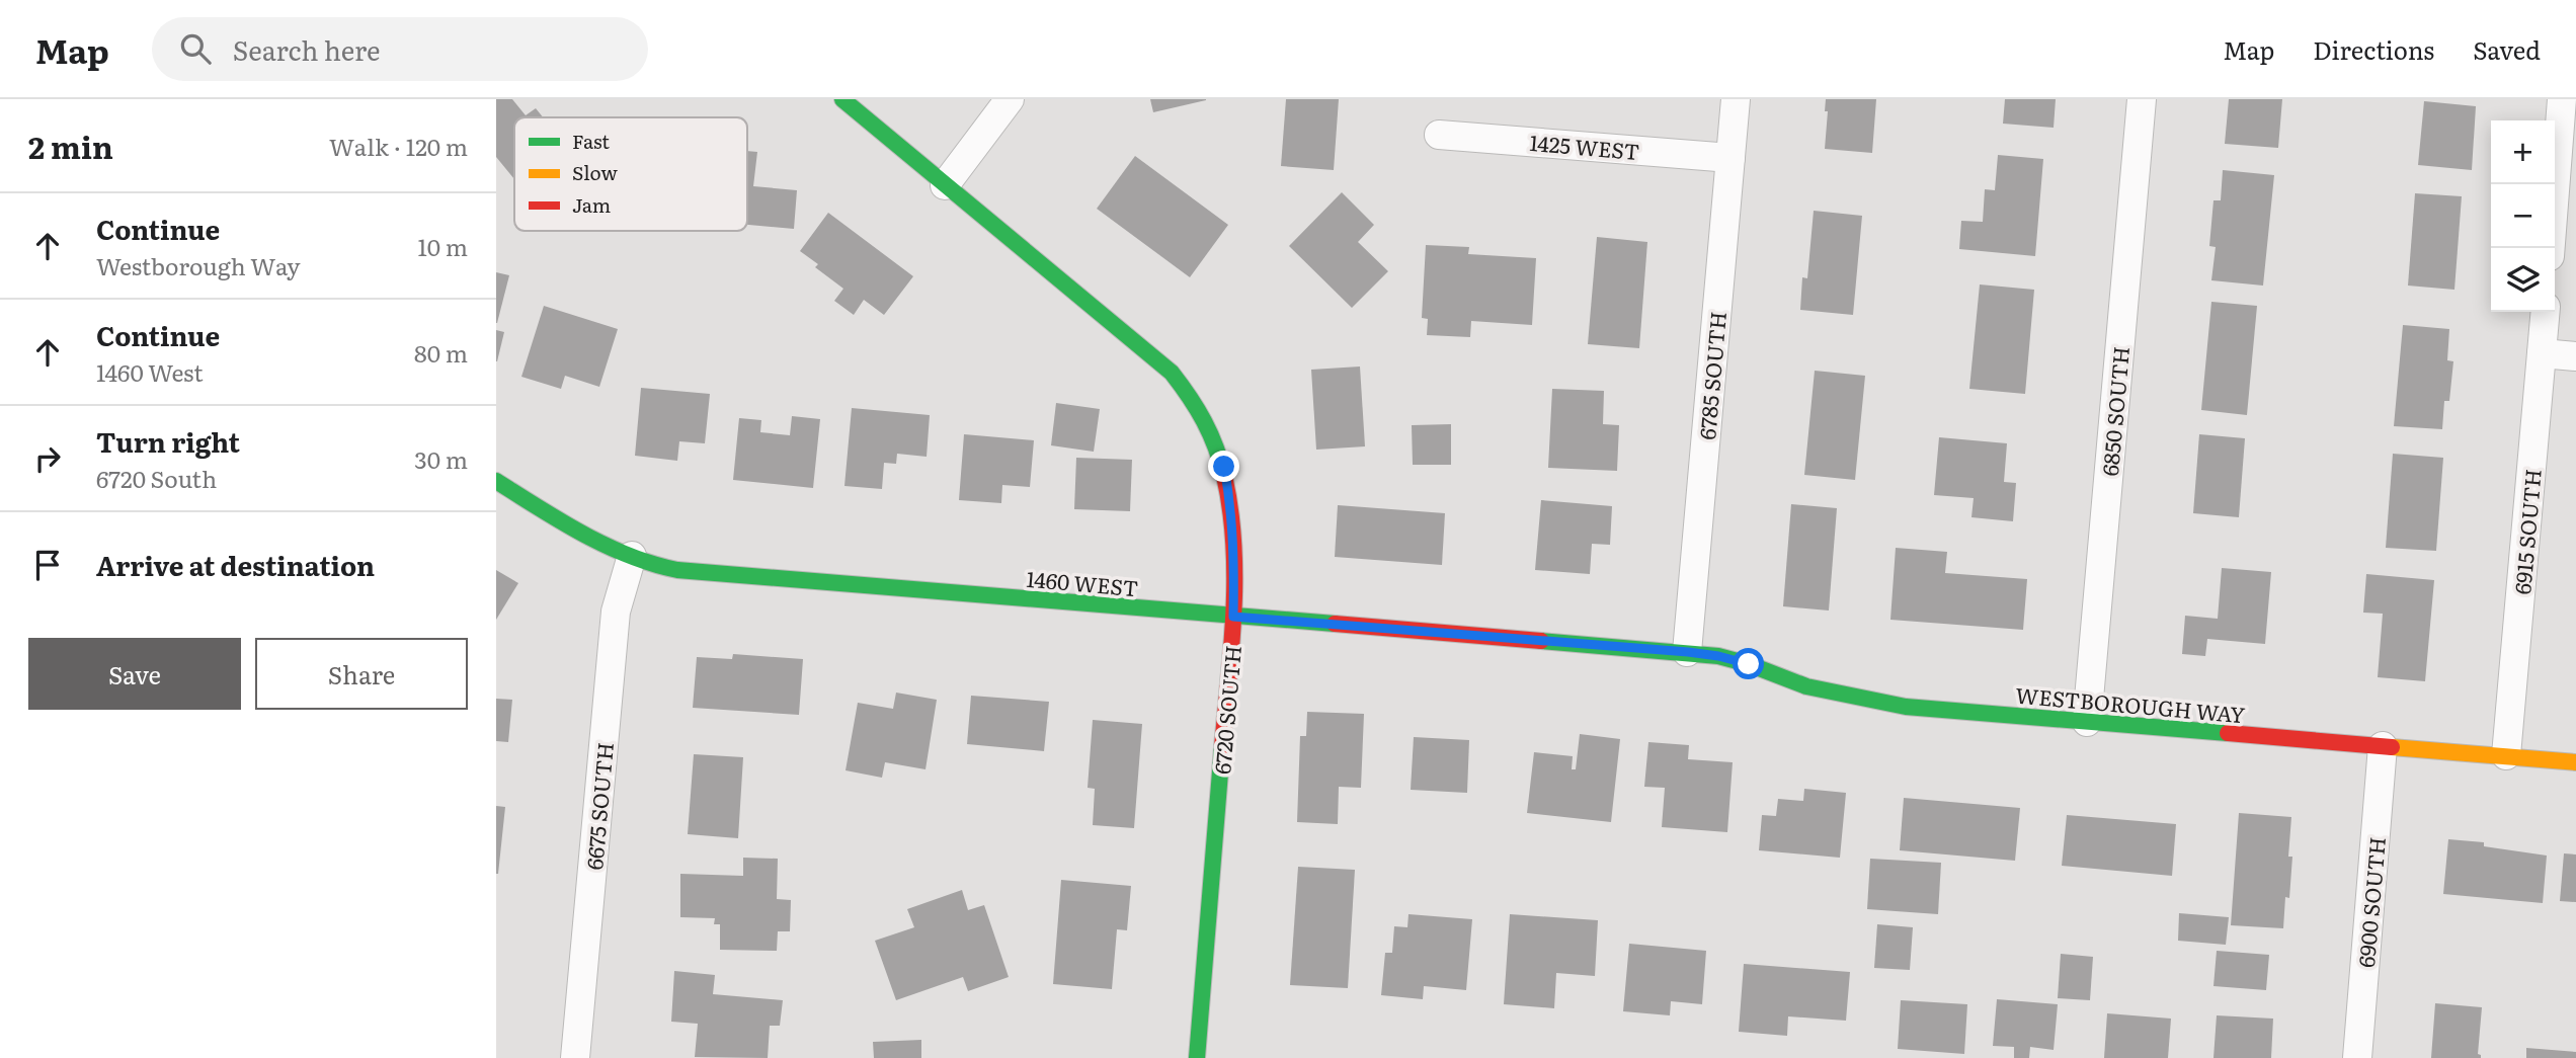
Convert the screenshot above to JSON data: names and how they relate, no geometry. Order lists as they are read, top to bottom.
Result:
{
  "streets": {
    "street": [
      "1425 WEST",
      "6785 SOUTH",
      "6850 SOUTH",
      "6915 SOUTH",
      "1460 WEST",
      "WESTBOROUGH WAY",
      "6720 SOUTH",
      "6675 SOUTH",
      "6900 SOUTH"
    ]
  },
  "crossings": [
    ["1425 WEST", "6785 SOUTH"],
    ["6785 SOUTH", "1460 WEST"],
    ["6785 SOUTH", "WESTBOROUGH WAY"],
    ["6850 SOUTH", "WESTBOROUGH WAY"],
    ["6915 SOUTH", "WESTBOROUGH WAY"],
    ["1460 WEST", "WESTBOROUGH WAY"],
    ["1460 WEST", "6720 SOUTH"],
    ["1460 WEST", "6675 SOUTH"],
    ["WESTBOROUGH WAY", "6900 SOUTH"]
  ],
  "legend": ["Fast", "Slow", "Jam"],
  "page": {
    "header": "Map",
    "search": "Search here",
    "nav": ["Map", "Directions", "Saved"],
    "heading": ["2 min", "Walk · 120 m"],
    "map_buttons": ["+", "−"],
    "list": [
      ["Continue", "Westborough Way", "10 m"],
      ["Continue", "1460 West", "80 m"],
      ["Turn right", "6720 South", "30 m"],
      "Arrive at destination"
    ],
    "buttons": ["Save", "Share"]
  }
}
